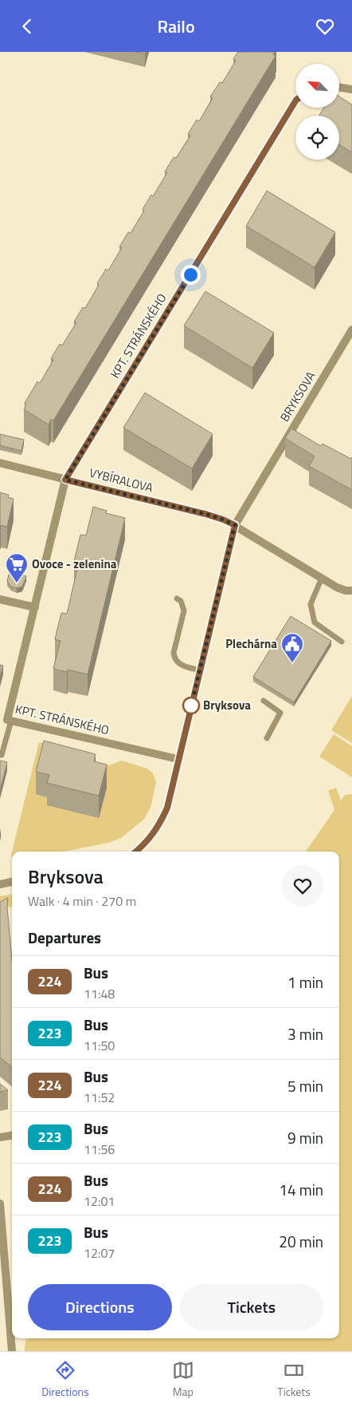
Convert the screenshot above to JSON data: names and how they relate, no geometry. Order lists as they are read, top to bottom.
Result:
{
  "streets": {
    "street": ["KPT. STRÁNSKÉHO", "BRYKSOVA", "VYBÍRALOVA"]
  },
  "crossings": [
    ["KPT. STRÁNSKÉHO", "BRYKSOVA"],
    ["KPT. STRÁNSKÉHO", "VYBÍRALOVA"],
    ["BRYKSOVA", "VYBÍRALOVA"]
  ],
  "places": {
    "supermarket": ["Ovoce - zelenina"],
    "public building": ["Plechárna"],
    "other": ["Bryksova"]
  },
  "lines": ["bus line 224"],
  "north": "top left",
  "page": {
    "header": "Railo",
    "heading": [
      ["Bryksova", "Walk · 4 min · 270 m"],
      "Departures"
    ],
    "list": [
      {
        "mark": "224",
        "name": "Bus",
        "note": "11:48",
        "value": "1 min"
      },
      {
        "mark": "223",
        "name": "Bus",
        "note": "11:50",
        "value": "3 min"
      },
      {
        "mark": "224",
        "name": "Bus",
        "note": "11:52",
        "value": "5 min"
      },
      {
        "mark": "223",
        "name": "Bus",
        "note": "11:56",
        "value": "9 min"
      },
      {
        "mark": "224",
        "name": "Bus",
        "note": "12:01",
        "value": "14 min"
      },
      {
        "mark": "223",
        "name": "Bus",
        "note": "12:07",
        "value": "20 min"
      }
    ],
    "buttons": ["Directions", "Tickets"],
    "tabs": ["Directions", "Map", "Tickets"]
  }
}
